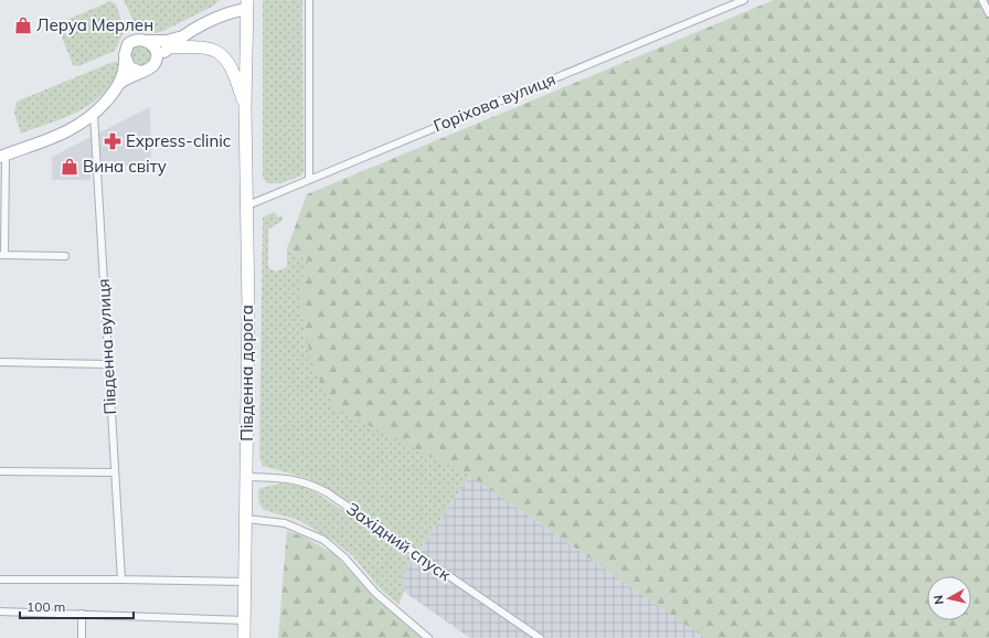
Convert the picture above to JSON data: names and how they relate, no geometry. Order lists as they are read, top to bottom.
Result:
{
  "streets": {
    "highway": ["Південна дорога"],
    "street": ["Горіхова вулиця", "Південна вулиця", "Західний спуск"]
  },
  "crossings": [
    ["Горіхова вулиця", "Південна дорога"],
    ["Південна дорога", "Західний спуск"]
  ],
  "places": {
    "shop": ["Леруа Мерлен", "Вина світу"],
    "pharmacy": ["Express-clinic"]
  },
  "scale_bar": "100 m",
  "north": "left"
}
